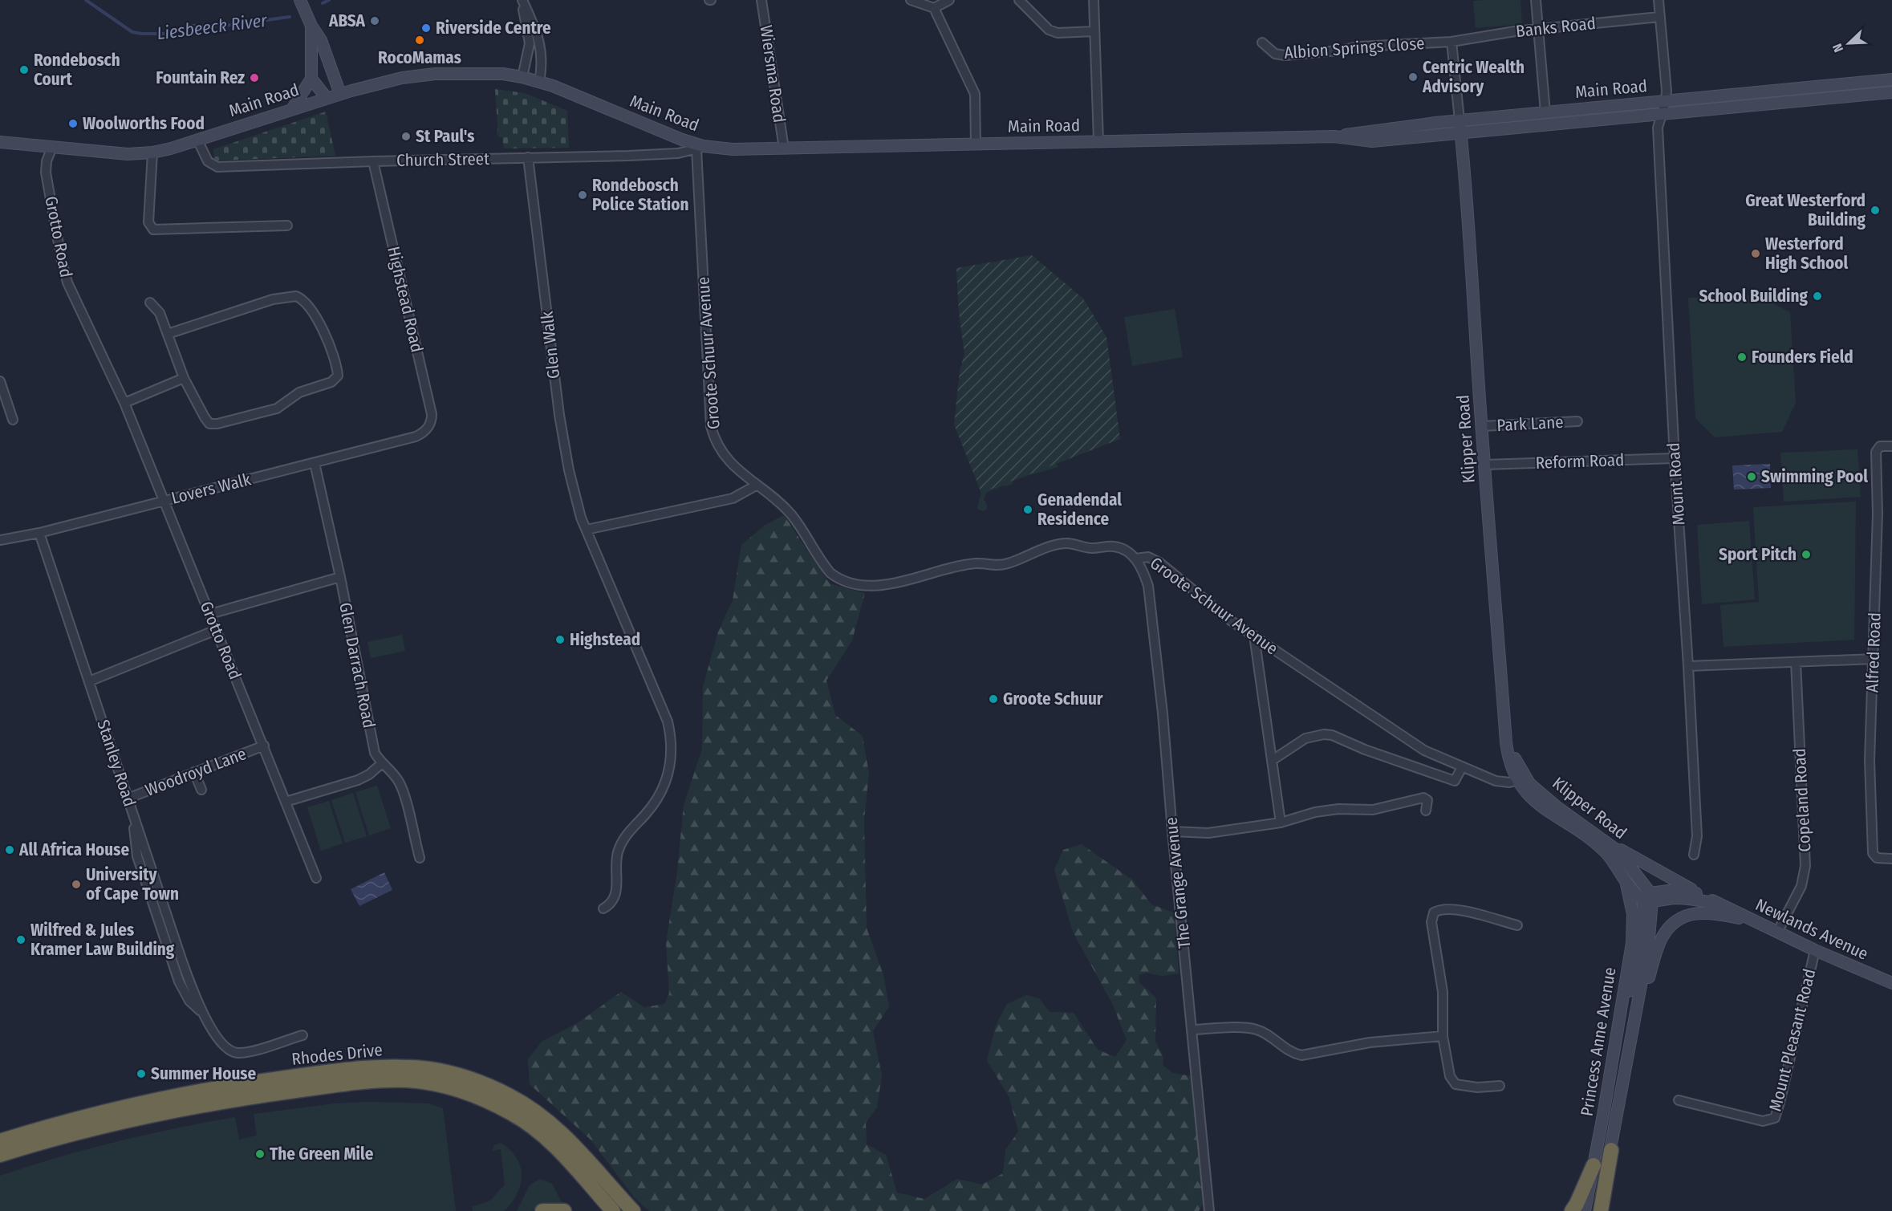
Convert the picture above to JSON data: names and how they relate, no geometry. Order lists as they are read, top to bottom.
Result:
{
  "streets": {
    "highway": ["Rhodes Drive"],
    "main road": [
      "Main Road",
      "Klipper Road",
      "Newlands Avenue",
      "Princess Anne Avenue"
    ],
    "street": [
      "Banks Road",
      "Albion Springs Close",
      "Wiersma Road",
      "Church Street",
      "Grotto Road",
      "Highstead Road",
      "Glen Walk",
      "Groote Schuur Avenue",
      "Park Lane",
      "Reform Road",
      "Mount Road",
      "Lovers Walk",
      "Alfred Road",
      "Glen Darrach Road",
      "Stanley Road",
      "Woodroyd Lane",
      "Copeland Road",
      "The Grange Avenue",
      "Mount Pleasant Road"
    ]
  },
  "crossings": [
    ["Banks Road", "Albion Springs Close"],
    ["Banks Road", "Mount Road"],
    ["Wiersma Road", "Main Road"],
    ["Main Road", "Church Street"],
    ["Main Road", "Grotto Road"],
    ["Main Road", "Groote Schuur Avenue"],
    ["Main Road", "Klipper Road"],
    ["Main Road", "Mount Road"],
    ["Church Street", "Highstead Road"],
    ["Church Street", "Glen Walk"],
    ["Church Street", "Groote Schuur Avenue"],
    ["Grotto Road", "Lovers Walk"],
    ["Grotto Road", "Woodroyd Lane"],
    ["Highstead Road", "Lovers Walk"],
    ["Groote Schuur Avenue", "Klipper Road"],
    ["Groote Schuur Avenue", "The Grange Avenue"],
    ["Park Lane", "Klipper Road"],
    ["Klipper Road", "Reform Road"],
    ["Klipper Road", "Newlands Avenue"],
    ["Klipper Road", "Princess Anne Avenue"],
    ["Reform Road", "Mount Road"],
    ["Lovers Walk", "Glen Darrach Road"],
    ["Lovers Walk", "Stanley Road"],
    ["Stanley Road", "Woodroyd Lane"],
    ["Copeland Road", "Newlands Avenue"],
    ["Newlands Avenue", "Mount Pleasant Road"],
    ["Newlands Avenue", "Princess Anne Avenue"]
  ],
  "water": ["Liesbeeck River"],
  "places": [
    "ABSA",
    "Riverside Centre",
    "RocoMamas",
    "Rondebosch Court",
    "Centric Wealth Advisory",
    "Fountain Rez",
    "Woolworths Food",
    "St Paul's",
    "Rondebosch Police Station",
    "Great Westerford Building",
    "Westerford High School",
    "School Building",
    "Founders Field",
    "Swimming Pool",
    "Genadendal Residence",
    "Sport Pitch",
    "Highstead",
    "Groote Schuur",
    "All Africa House",
    "University of Cape Town",
    "Wilfred & Jules Kramer Law Building",
    "Summer House",
    "The Green Mile"
  ],
  "north": "bottom left"
}
